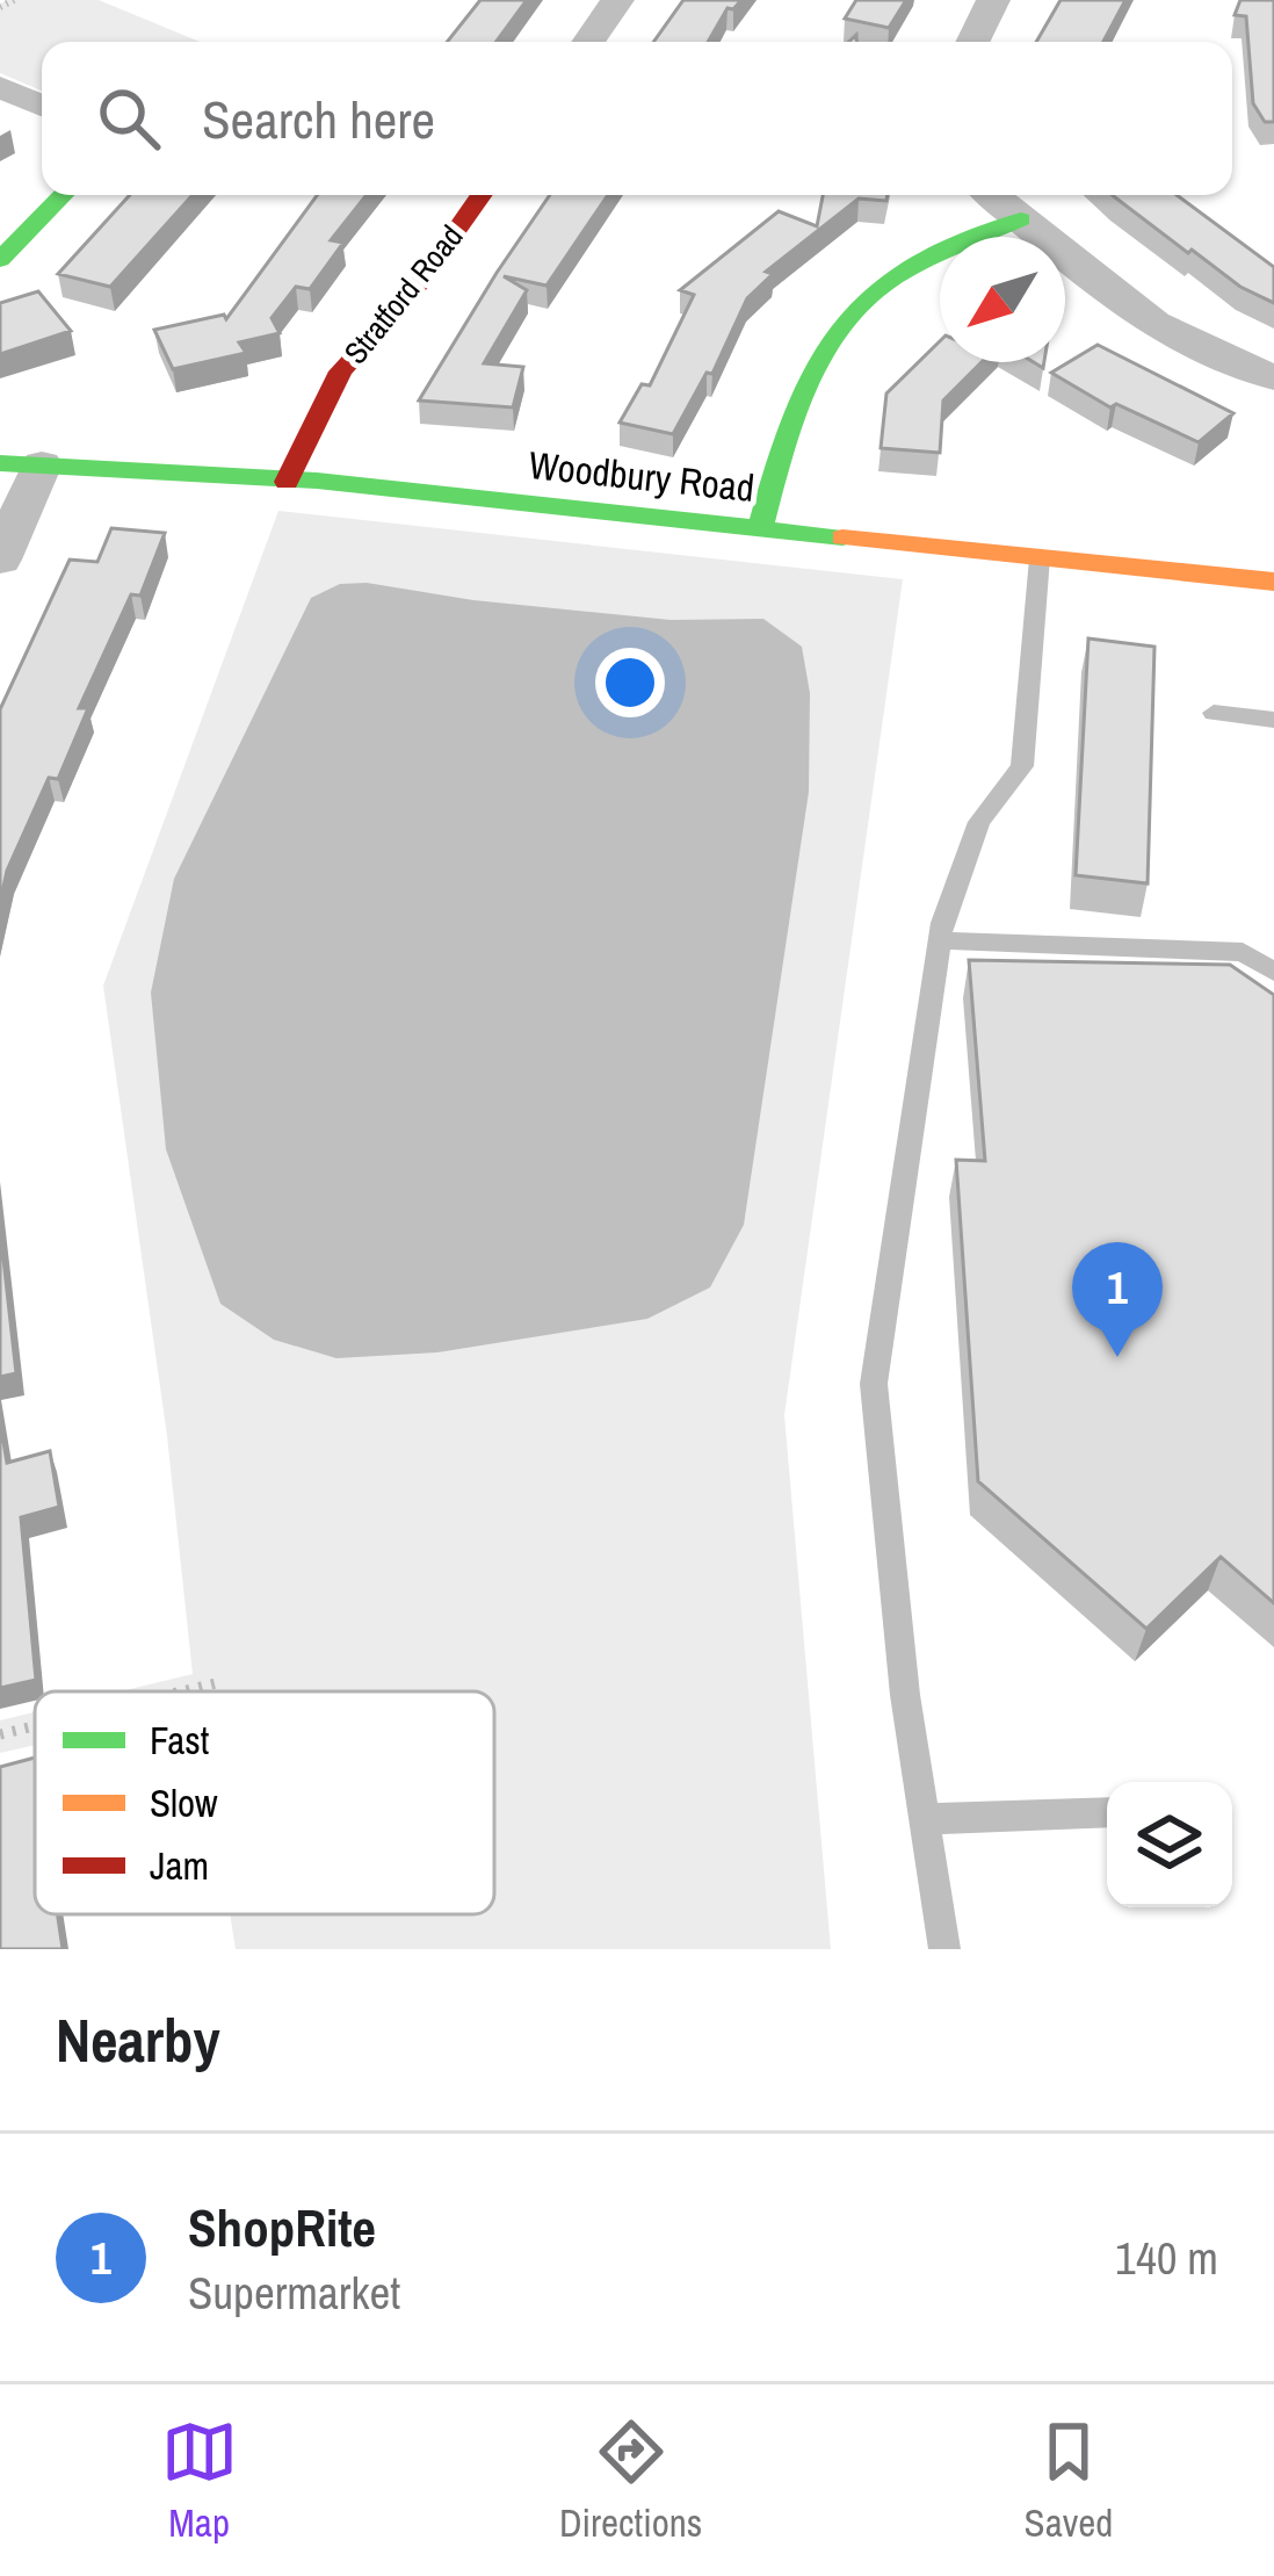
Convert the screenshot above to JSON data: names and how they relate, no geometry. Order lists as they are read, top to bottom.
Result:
{
  "streets": {
    "street": ["Stratford Road", "Woodbury Road"]
  },
  "crossings": [
    ["Stratford Road", "Woodbury Road"]
  ],
  "legend": ["Fast", "Slow", "Jam"],
  "north": "bottom left",
  "page": {
    "search": "Search here",
    "pins": "1",
    "heading": "Nearby",
    "list": [
      {
        "mark": "1",
        "name": "ShopRite",
        "note": "Supermarket",
        "value": "140 m"
      }
    ],
    "nav": ["Map", "Directions", "Saved"]
  }
}
